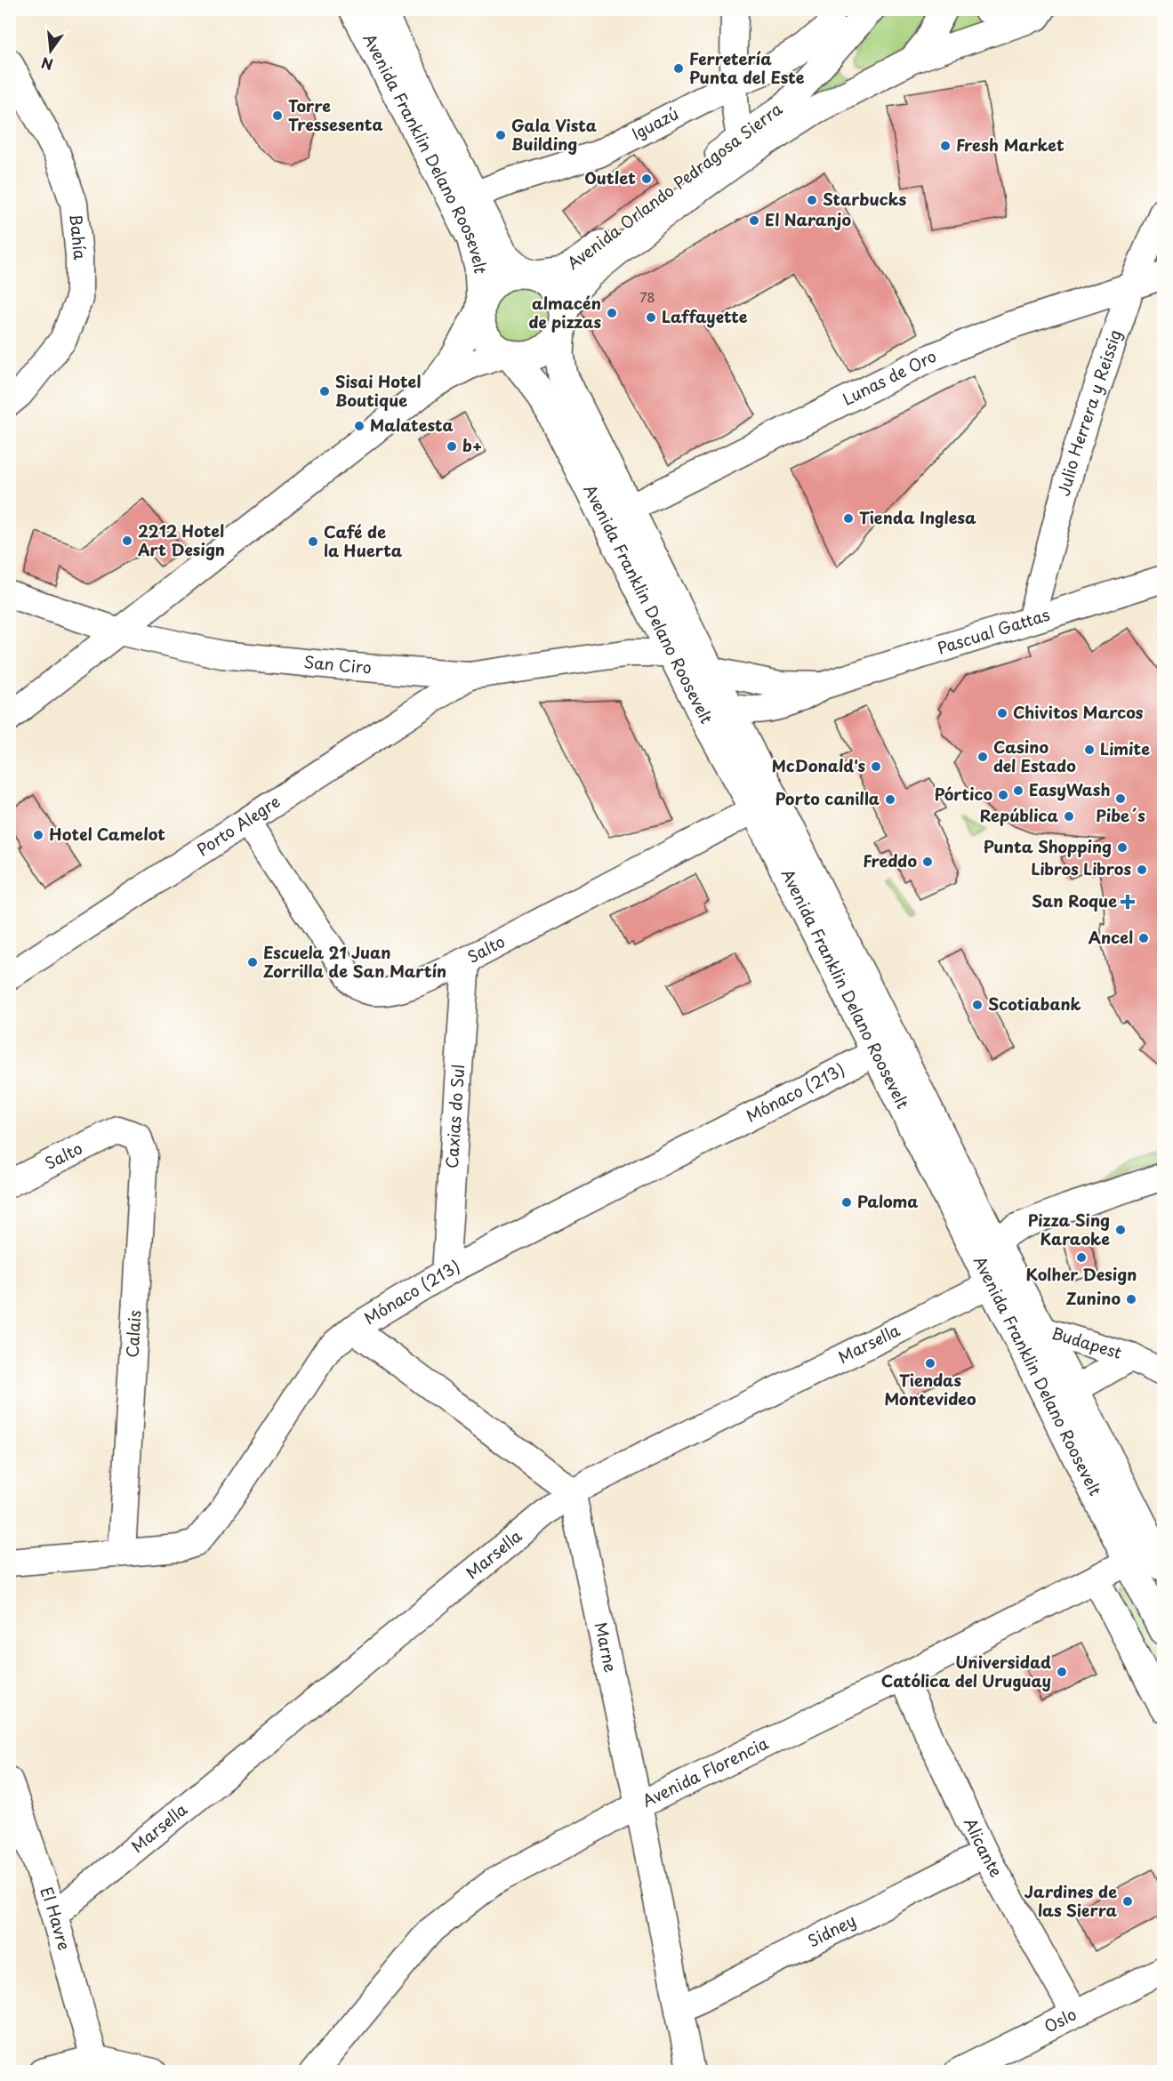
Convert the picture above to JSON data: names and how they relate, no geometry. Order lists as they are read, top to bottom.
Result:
{
  "streets": {
    "main road": ["Avenida Franklin Delano Roosevelt"],
    "street": [
      "Iguazú",
      "Avenida Orlando Pedragosa Sierra",
      "Bahía",
      "Lunas de Oro",
      "Julio Herrera y Reissig",
      "Pascual Gattas",
      "San Ciro",
      "Porto Alegre",
      "Salto",
      "Mónaco (213)",
      "Caxias do Sul",
      "Calais",
      "Budapest",
      "Marsella",
      "Marne",
      "Avenida Florencia",
      "Alicante",
      "El Havre",
      "Sidney",
      "Oslo"
    ]
  },
  "crossings": [
    ["Iguazú", "Avenida Franklin Delano Roosevelt"],
    ["Iguazú", "Avenida Orlando Pedragosa Sierra"],
    ["Avenida Franklin Delano Roosevelt", "Avenida Orlando Pedragosa Sierra"],
    ["Avenida Franklin Delano Roosevelt", "Lunas de Oro"],
    ["Avenida Franklin Delano Roosevelt", "Pascual Gattas"],
    ["Avenida Franklin Delano Roosevelt", "San Ciro"],
    ["Avenida Franklin Delano Roosevelt", "Salto"],
    ["Avenida Franklin Delano Roosevelt", "Mónaco (213)"],
    ["Avenida Franklin Delano Roosevelt", "Budapest"],
    ["Avenida Franklin Delano Roosevelt", "Marsella"],
    ["Avenida Franklin Delano Roosevelt", "Avenida Florencia"],
    ["Lunas de Oro", "Julio Herrera y Reissig"],
    ["Julio Herrera y Reissig", "Pascual Gattas"],
    ["San Ciro", "Porto Alegre"],
    ["Porto Alegre", "Salto"],
    ["Salto", "Caxias do Sul"],
    ["Salto", "Calais"],
    ["Mónaco (213)", "Caxias do Sul"],
    ["Mónaco (213)", "Calais"],
    ["Marsella", "Marne"],
    ["Marsella", "El Havre"],
    ["Marne", "Avenida Florencia"],
    ["Marne", "Sidney"],
    ["Avenida Florencia", "Alicante"],
    ["Alicante", "Sidney"],
    ["Alicante", "Oslo"]
  ],
  "places": {
    "other": [
      "Ferretería Punta del Este",
      "Torre Tressesenta",
      "Gala Vista Building",
      "Fresh Market",
      "Outlet",
      "Starbucks",
      "El Naranjo",
      "almacén de pizzas",
      "Laffayette",
      "Sisai Hotel Boutique",
      "Malatesta",
      "b+",
      "Tienda Inglesa",
      "2212 Hotel Art Design",
      "Café de la Huerta",
      "Chivitos Marcos",
      "Limite",
      "Casino del Estado",
      "McDonald's",
      "EasyWash",
      "Pórtico",
      "Pibe´s",
      "Porto canilla",
      "República",
      "Hotel Camelot",
      "Punta Shopping",
      "Freddo",
      "Libros Libros",
      "Ancel",
      "Escuela 21 Juan Zorrilla de San Martín",
      "Scotiabank",
      "Paloma",
      "Pizza Sing Karaoke",
      "Kolher Design",
      "Zunino",
      "Tiendas Montevideo",
      "Universidad Católica del Uruguay",
      "Jardines de las Sierra"
    ],
    "health": ["San Roque"]
  },
  "house_numbers": ["78"],
  "north": "bottom"
}
